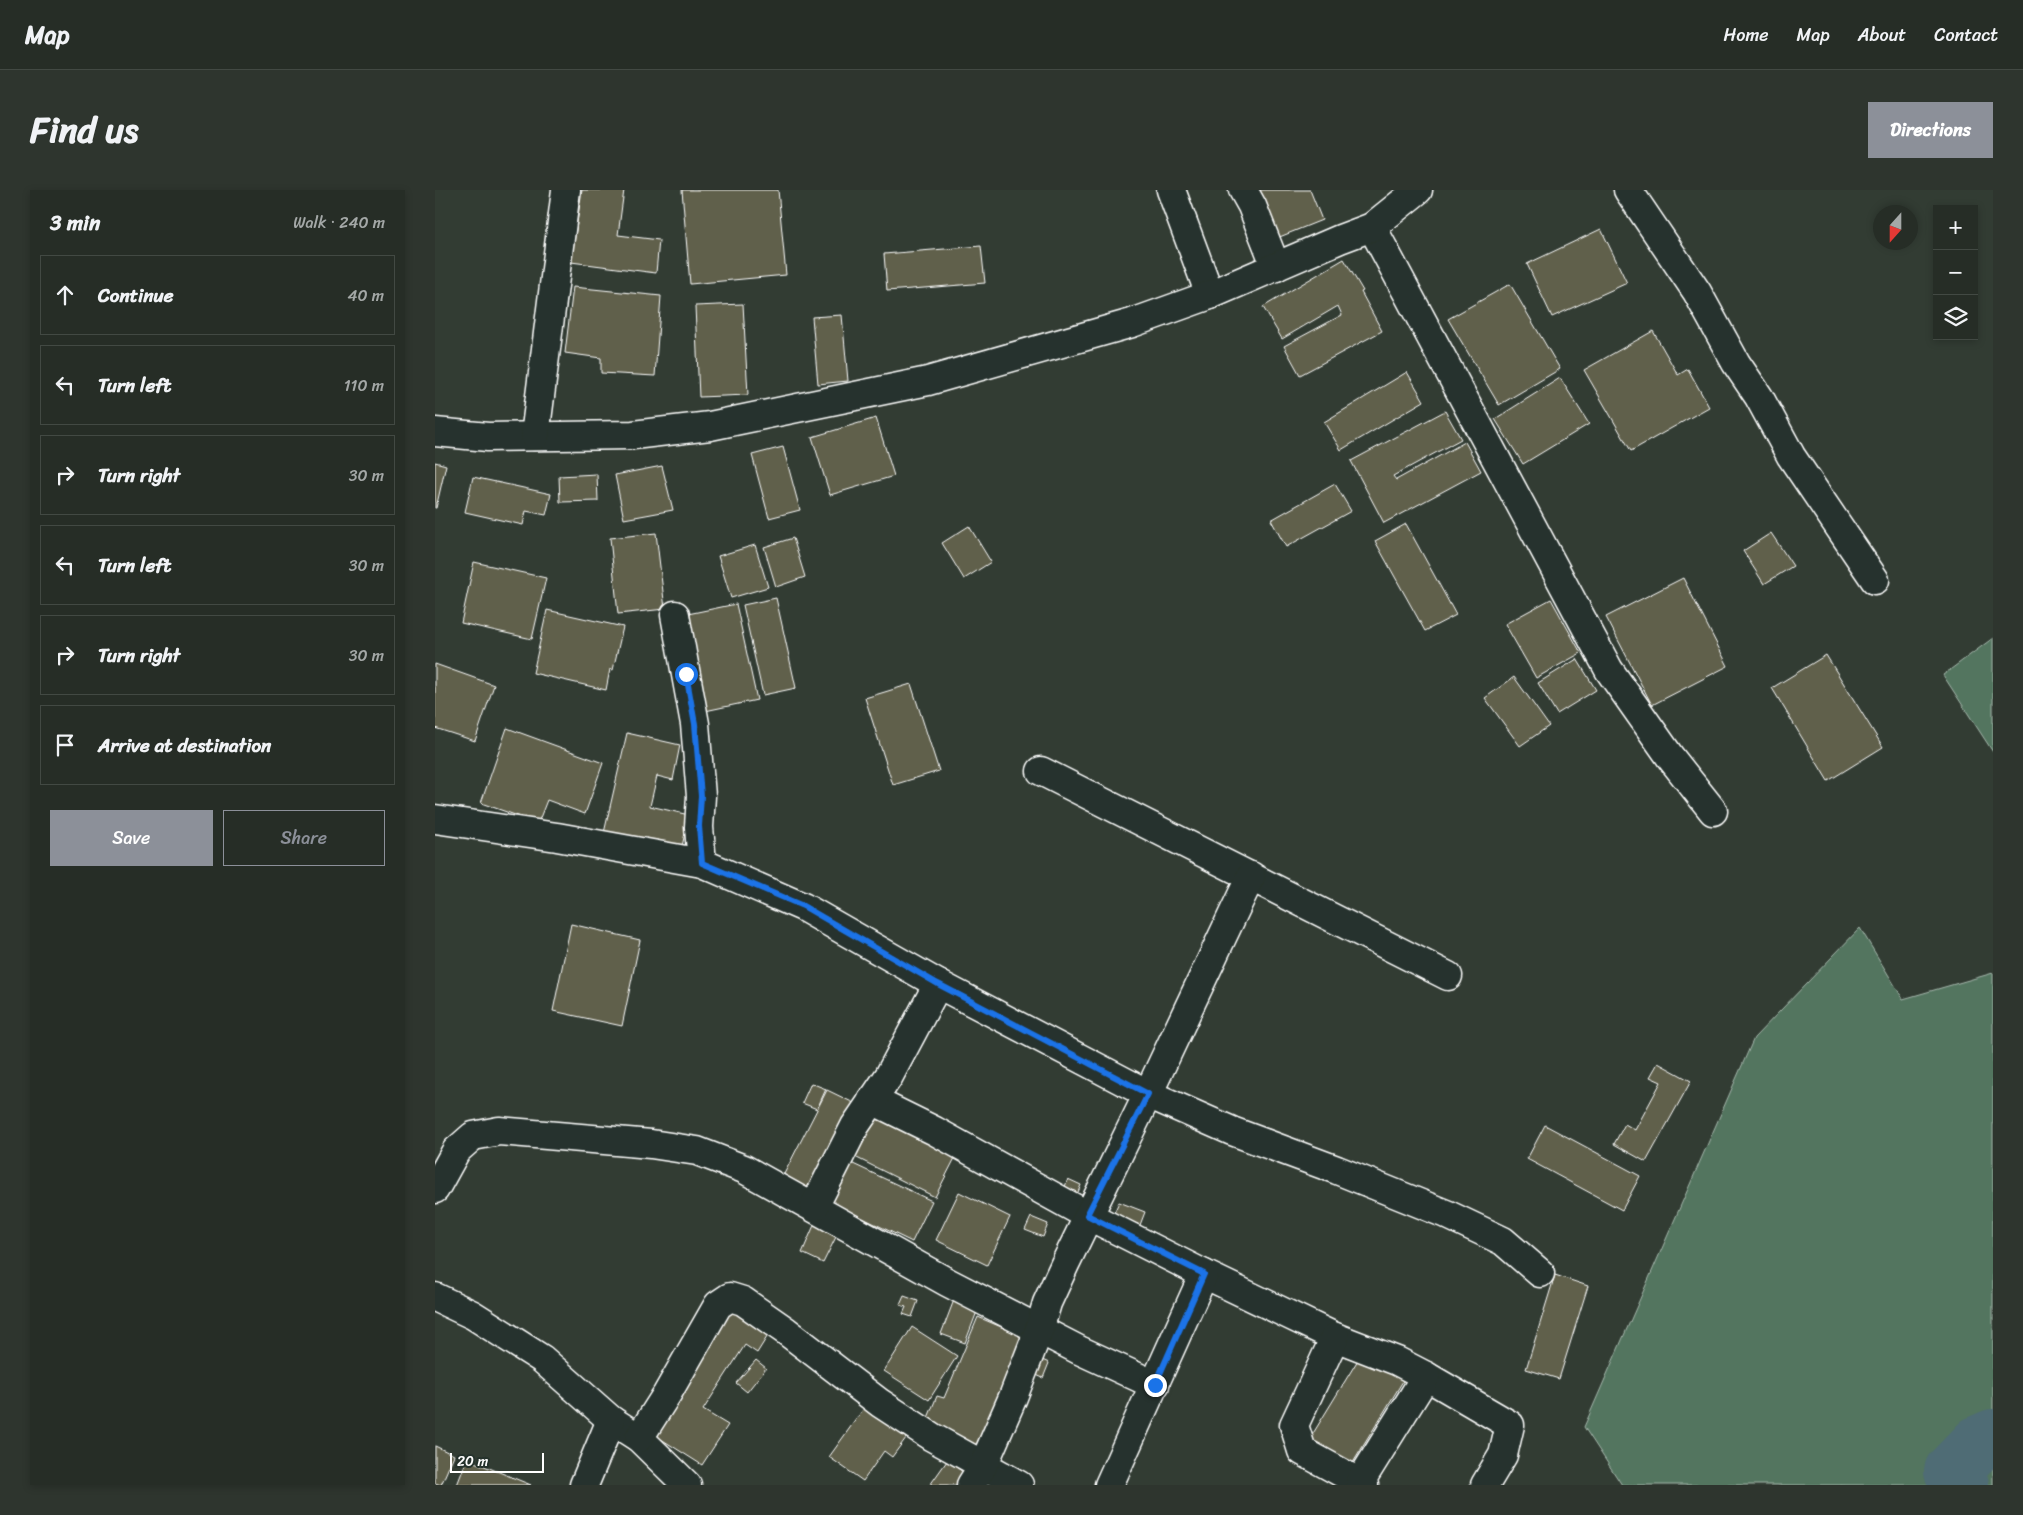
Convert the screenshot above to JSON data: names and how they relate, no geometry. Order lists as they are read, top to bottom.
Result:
{
  "scale_bar": "20 m",
  "north": "bottom",
  "page": {
    "header": "Map",
    "nav": [
      "Home",
      "Map",
      "About",
      "Contact"
    ],
    "title": "Find us",
    "buttons": [
      "Directions",
      ["Save", "Share"]
    ],
    "heading": ["3 min", "Walk · 240 m"],
    "map_buttons": ["+", "−"],
    "list": [
      ["Continue", "40 m"],
      ["Turn left", "110 m"],
      ["Turn right", "30 m"],
      ["Turn left", "30 m"],
      ["Turn right", "30 m"],
      "Arrive at destination"
    ],
    "scale": "20 m"
  }
}
